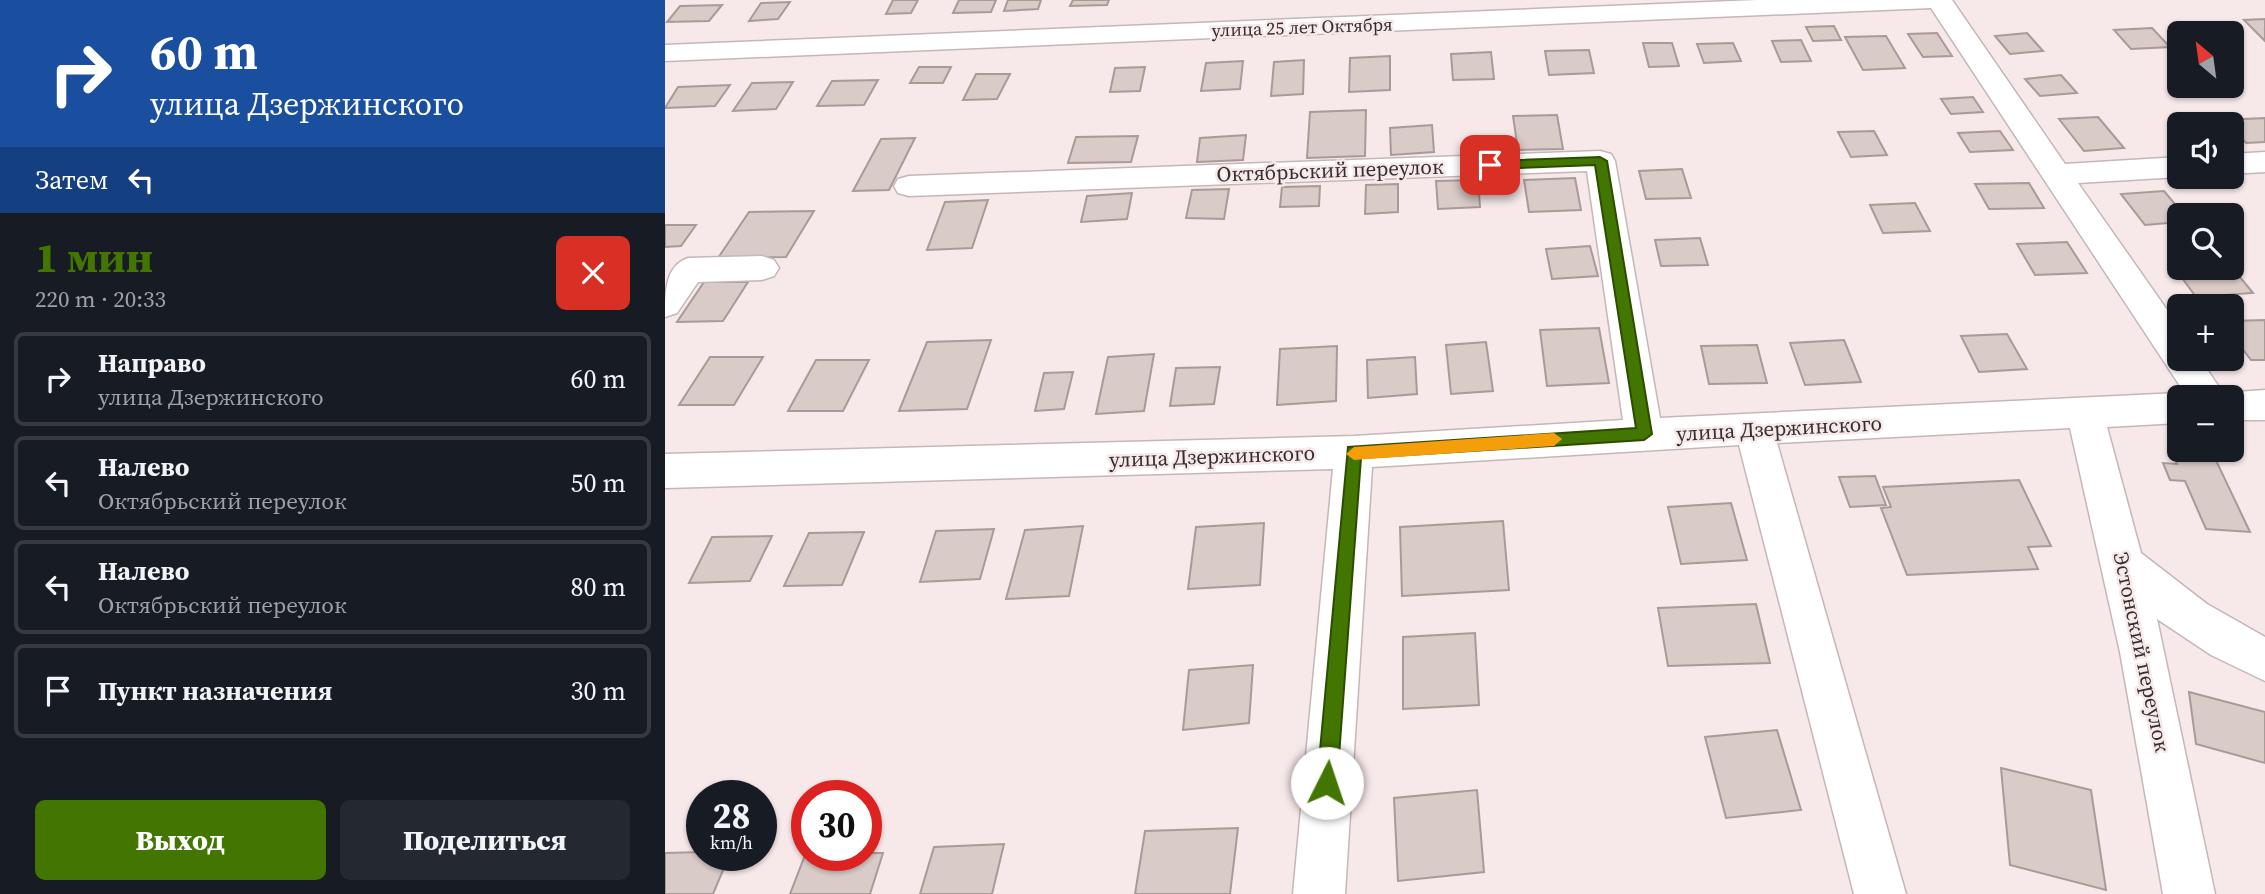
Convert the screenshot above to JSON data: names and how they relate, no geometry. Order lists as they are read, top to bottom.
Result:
{
  "streets": {
    "street": [
      "улица 25 лет Октября",
      "Октябрьский переулок",
      "улица Дзержинского",
      "Эстонский переулок"
    ]
  },
  "crossings": [
    ["Октябрьский переулок", "улица Дзержинского"],
    ["улица Дзержинского", "Эстонский переулок"]
  ],
  "north": "top left",
  "page": {
    "turn": ["60 m", "улица Дзержинского"],
    "map_buttons": ["+", "−"],
    "then": "Затем",
    "heading": ["1 мин", "220 m · 20:33"],
    "list": [
      {
        "name": "Направо",
        "note": "улица Дзержинского",
        "value": "60 m"
      },
      {
        "name": "Налево",
        "note": "Октябрьский переулок",
        "value": "50 m"
      },
      {
        "name": "Налево",
        "note": "Октябрьский переулок",
        "value": "80 m"
      },
      {
        "name": "Пункт назначения",
        "value": "30 m"
      }
    ],
    "speed": "28 km/h",
    "limit": "30",
    "buttons": ["Выход", "Поделиться"]
  }
}
